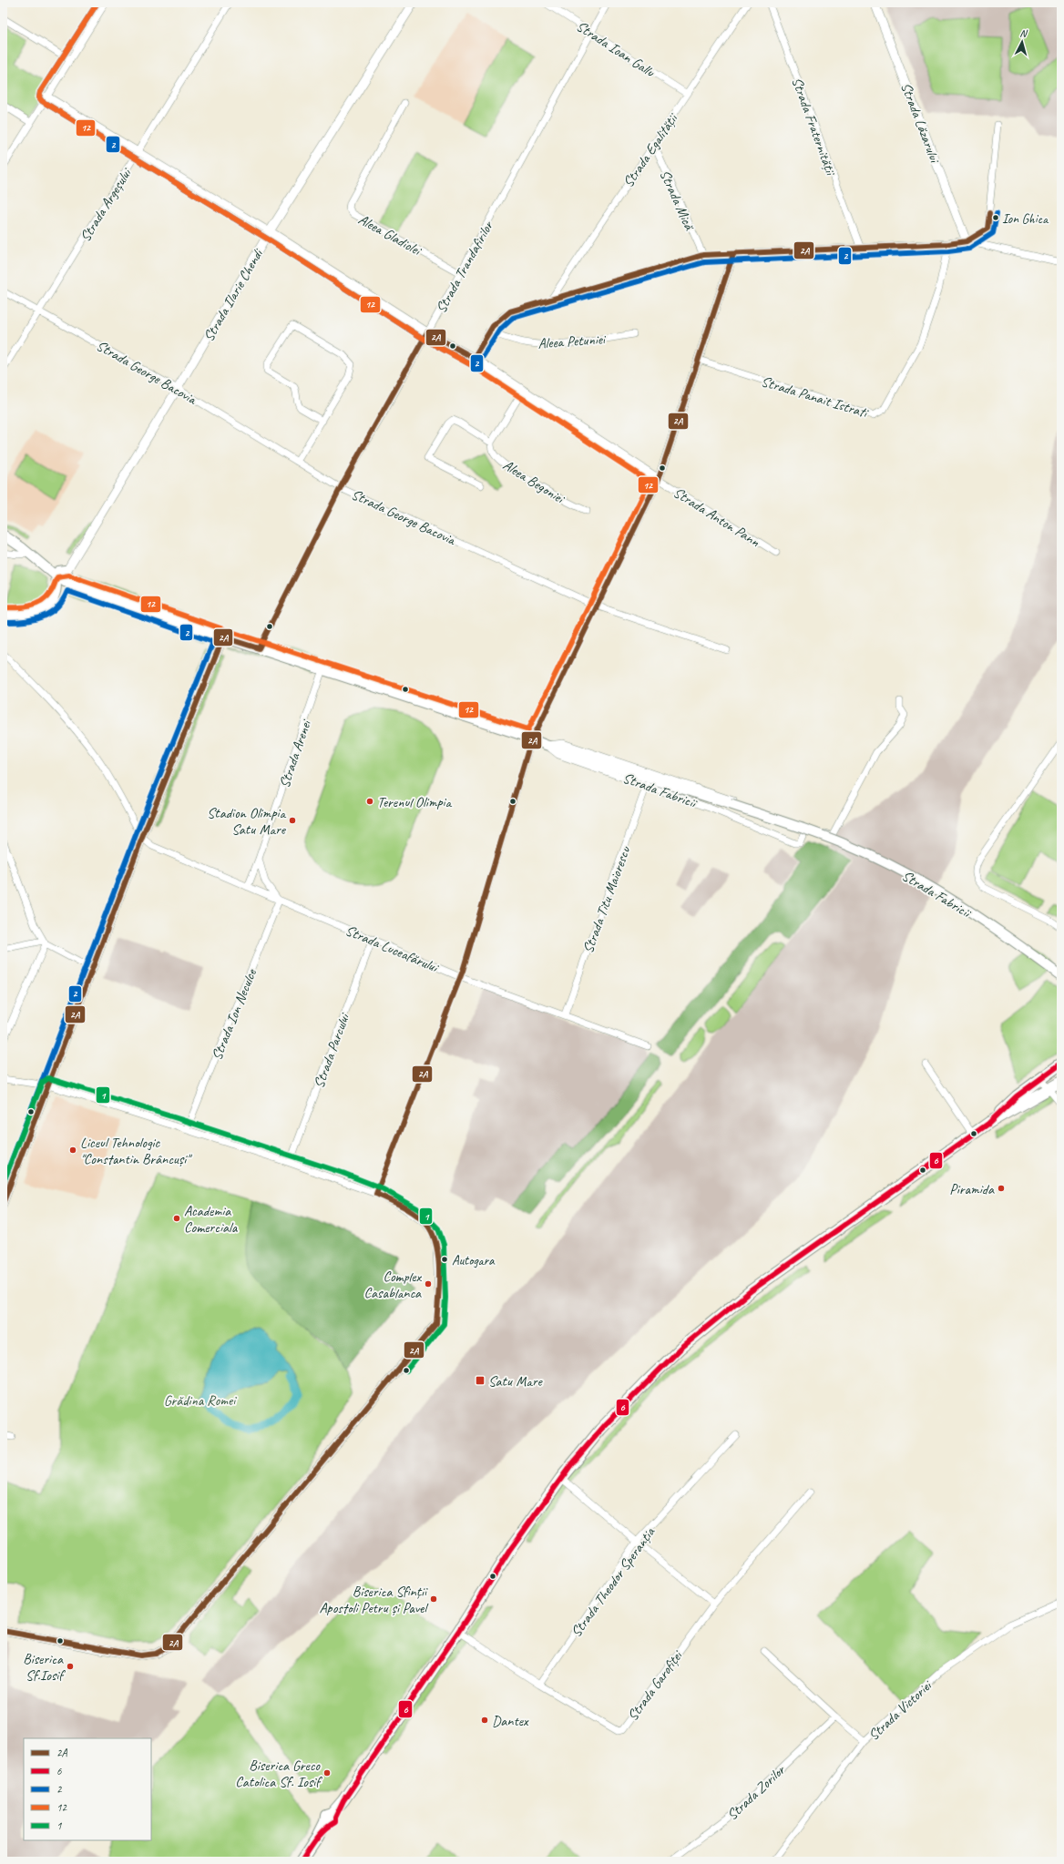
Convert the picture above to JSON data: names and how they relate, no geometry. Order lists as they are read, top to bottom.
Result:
{
  "streets": {
    "main road": ["Strada Fabricii"],
    "street": [
      "Strada Ioan Gallu",
      "Strada Lăzarului",
      "Strada Fraternității",
      "Strada Egalității",
      "Strada Mică",
      "Strada Argeșului",
      "Aleea Gladiolei",
      "Strada Trandafirilor",
      "Strada Ilarie Chendi",
      "Aleea Petuniei",
      "Strada George Bacovia",
      "Strada Panait Istrati",
      "Aleea Begoniei",
      "Strada Anton Pann",
      "Strada Arenei",
      "Strada Titu Maiorescu",
      "Strada Luceafărului",
      "Strada Ion Neculce",
      "Strada Parcului",
      "Strada Theodor Speranția",
      "Strada Garofiței",
      "Strada Victoriei",
      "Strada Zorilor"
    ]
  },
  "crossings": [
    ["Strada Ioan Gallu", "Strada Egalității"],
    ["Strada Ioan Gallu", "Strada Trandafirilor"],
    ["Strada Egalității", "Strada Mică"],
    ["Strada Argeșului", "Strada George Bacovia"],
    ["Strada Argeșului", "Strada Anton Pann"],
    ["Aleea Gladiolei", "Strada Trandafirilor"],
    ["Strada Trandafirilor", "Strada George Bacovia"],
    ["Strada Trandafirilor", "Strada Anton Pann"],
    ["Strada Trandafirilor", "Strada Fabricii"],
    ["Strada Ilarie Chendi", "Strada George Bacovia"],
    ["Strada Ilarie Chendi", "Strada Anton Pann"],
    ["Strada Ilarie Chendi", "Strada Fabricii"],
    ["Strada Arenei", "Strada Fabricii"],
    ["Strada Arenei", "Strada Luceafărului"],
    ["Strada Fabricii", "Strada Titu Maiorescu"],
    ["Strada Titu Maiorescu", "Strada Luceafărului"],
    ["Strada Luceafărului", "Strada Ion Neculce"],
    ["Strada Luceafărului", "Strada Parcului"],
    ["Strada Theodor Speranția", "Strada Garofiței"]
  ],
  "parks": ["Grădina Romei"],
  "places": {
    "other": [
      "Ion Ghica",
      "Terenul Olimpia",
      "Stadion Olimpia Satu Mare",
      "Liceul Tehnologic \"Constantin Brâncuși\"",
      "Piramida",
      "Academia Comerciala",
      "Autogara",
      "Complex Casablanca",
      "Biserica Sfinții Apostoli Petru și Pavel",
      "Biserica Sf.Iosif",
      "Dantex",
      "Biserica Greco Catolica Sf. Iosif"
    ],
    "transit": ["Satu Mare"]
  },
  "lines": [
    "transit line 2",
    "transit line 12",
    "transit line 2A",
    "transit line 6",
    "transit line 1"
  ],
  "legend": [
    "2A",
    "6",
    "2",
    "12",
    "1"
  ],
  "north": "top"
}
